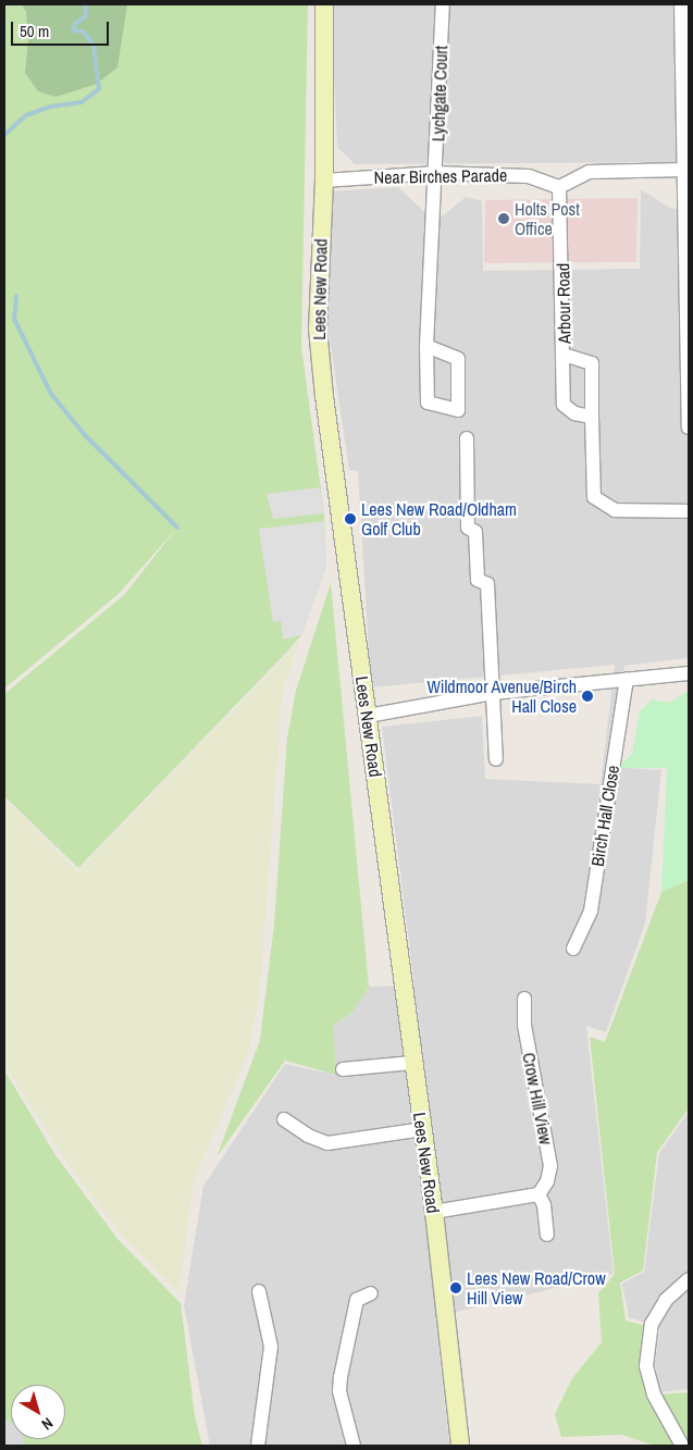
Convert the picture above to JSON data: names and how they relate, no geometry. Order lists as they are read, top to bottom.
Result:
{
  "streets": {
    "street": [
      "Lychgate Court",
      "Near Birches Parade",
      "Lees New Road",
      "Arbour Road",
      "Birch Hall Close",
      "Crow Hill View"
    ]
  },
  "crossings": [
    ["Lychgate Court", "Near Birches Parade"],
    ["Near Birches Parade", "Lees New Road"],
    ["Near Birches Parade", "Arbour Road"]
  ],
  "places": [
    "Holts Post Office",
    "Lees New Road/Oldham Golf Club",
    "Wildmoor Avenue/Birch Hall Close",
    "Lees New Road/Crow Hill View"
  ],
  "scale_bar": "50 m",
  "north": "bottom right"
}
